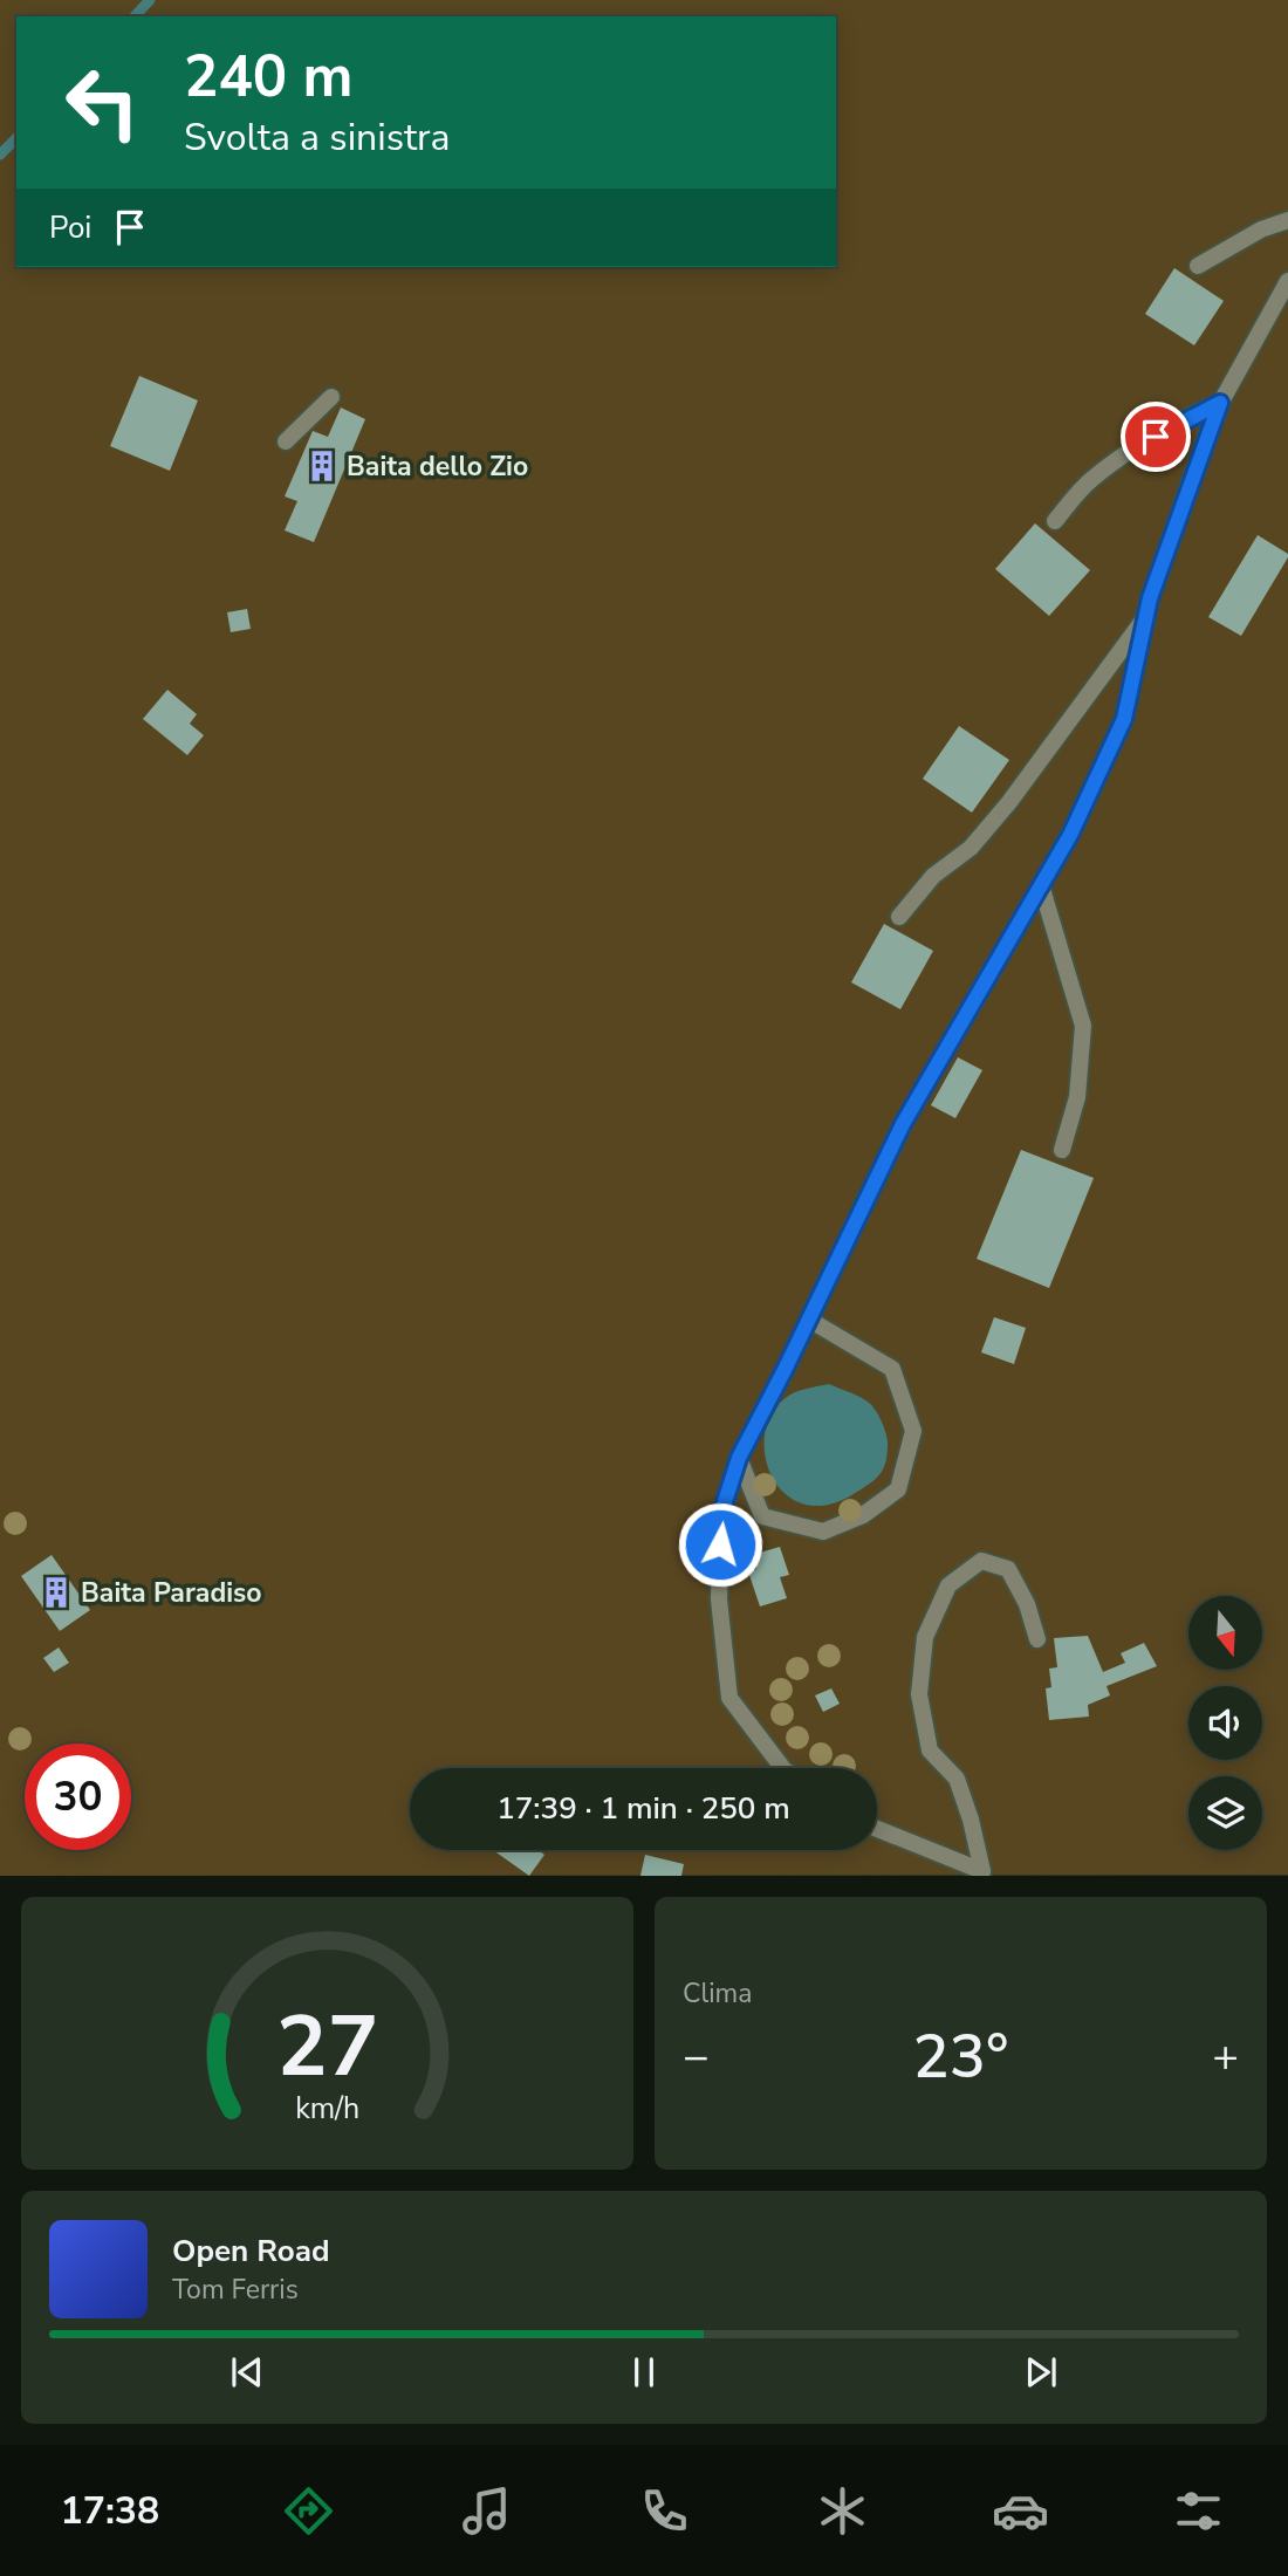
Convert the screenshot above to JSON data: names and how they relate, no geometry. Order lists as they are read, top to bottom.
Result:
{
  "places": {
    "building": ["Baita dello Zio", "Baita Paradiso"]
  },
  "north": "bottom",
  "page": {
    "turn": ["240 m", "Svolta a sinistra"],
    "then": "Poi",
    "limit": "30",
    "trip": "17:39 · 1 min · 250 m",
    "tile": "Clima",
    "heat": ["−", "23°", "+"],
    "song": ["Open Road", "Tom Ferris"],
    "tabs": "17:38",
    "gauge": ["27", "km/h"]
  }
}
